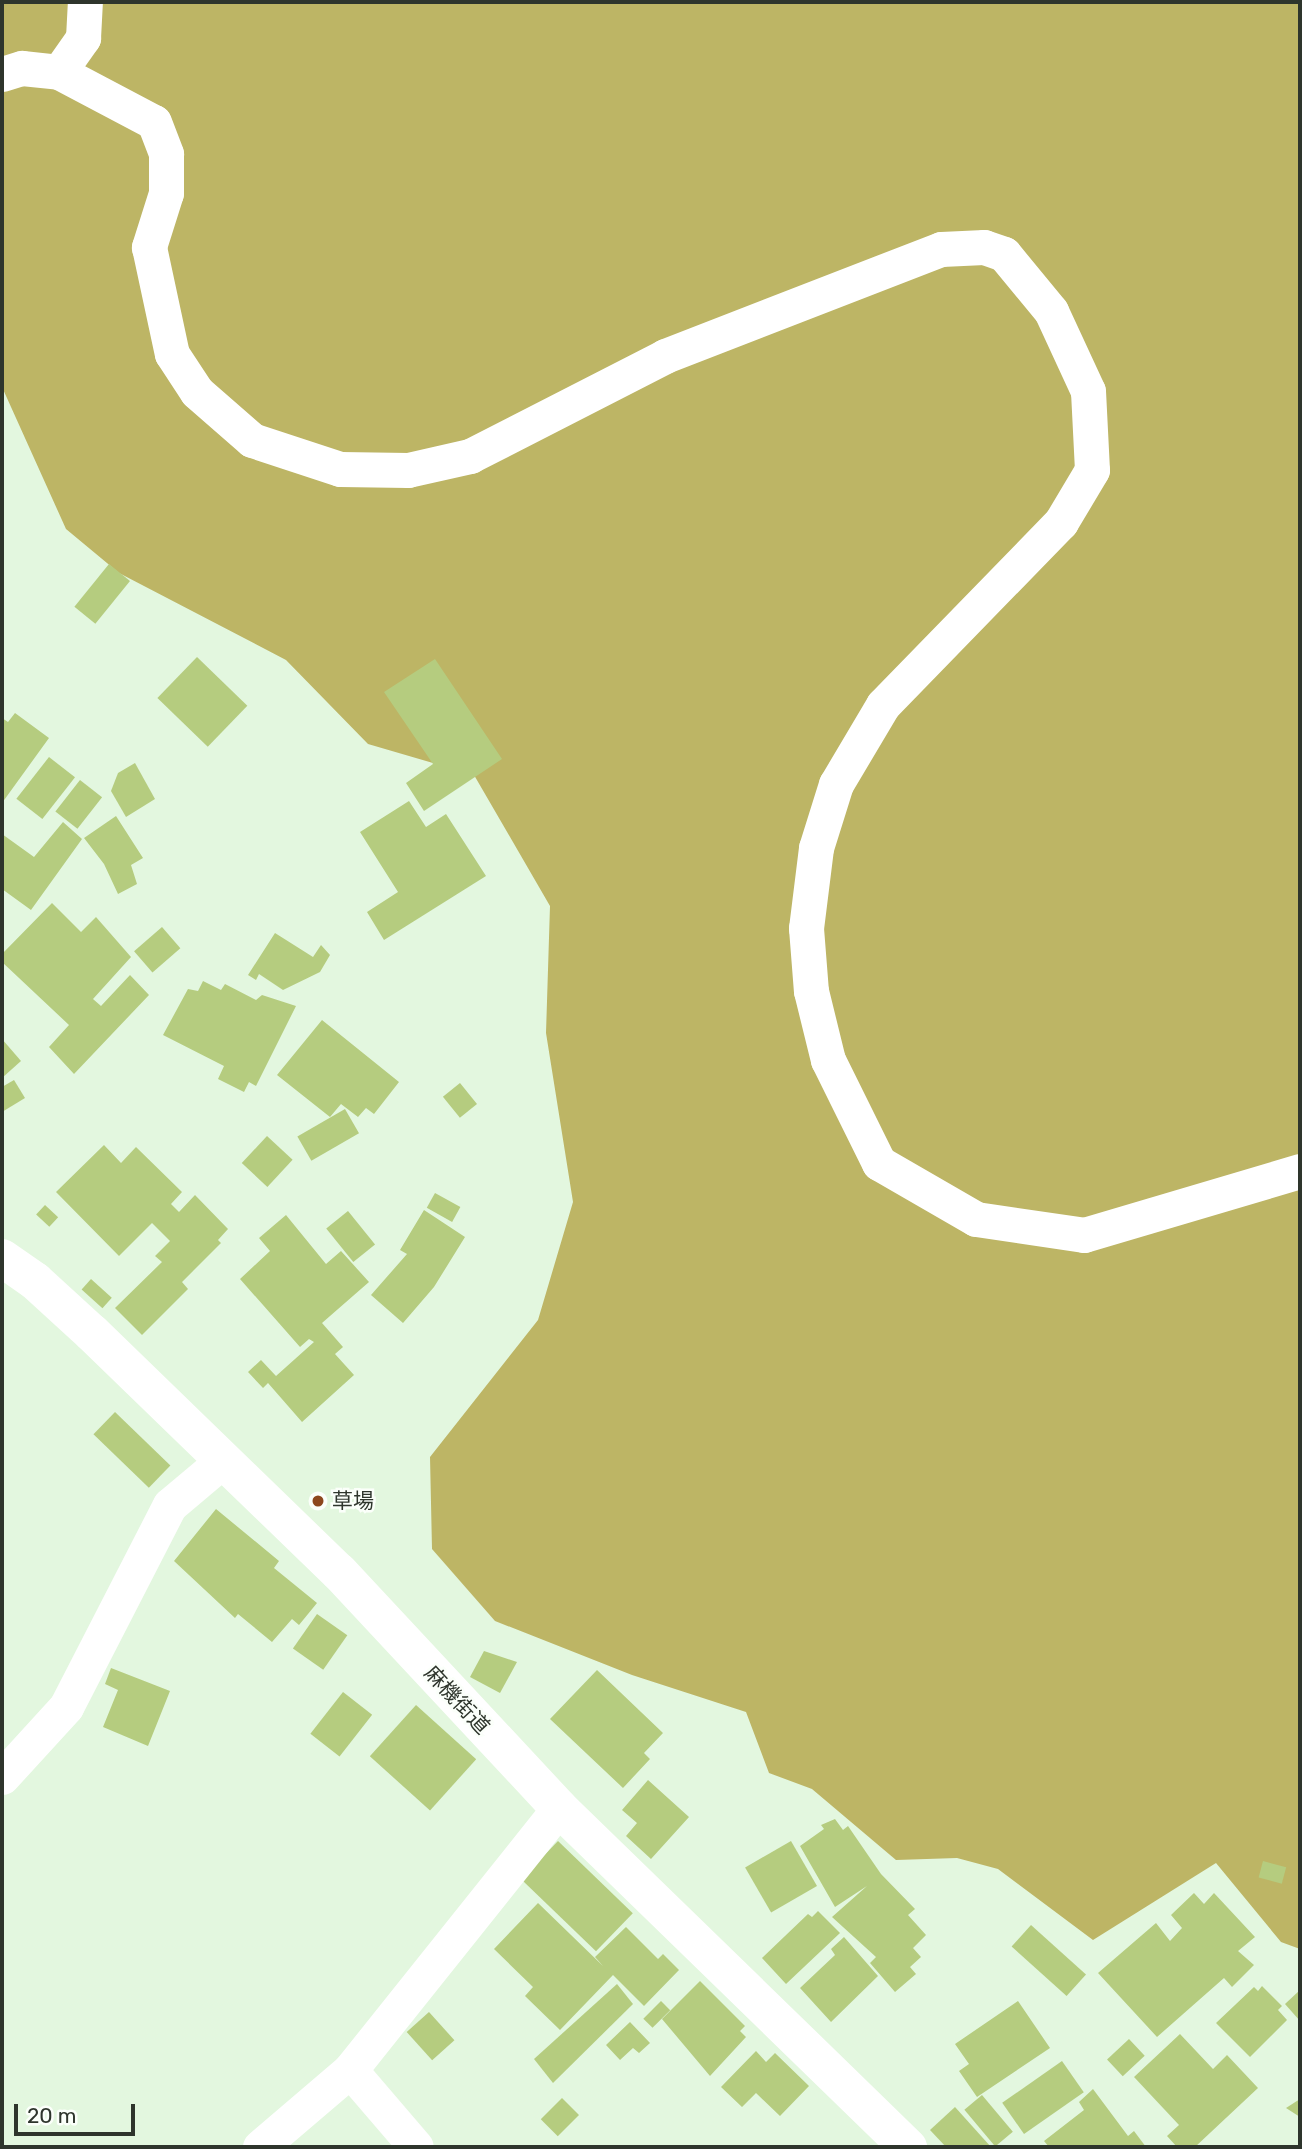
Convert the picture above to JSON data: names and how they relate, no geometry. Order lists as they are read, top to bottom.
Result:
{
  "streets": {
    "street": ["麻機街道"]
  },
  "places": ["草場"],
  "scale_bar": "20 m"
}
